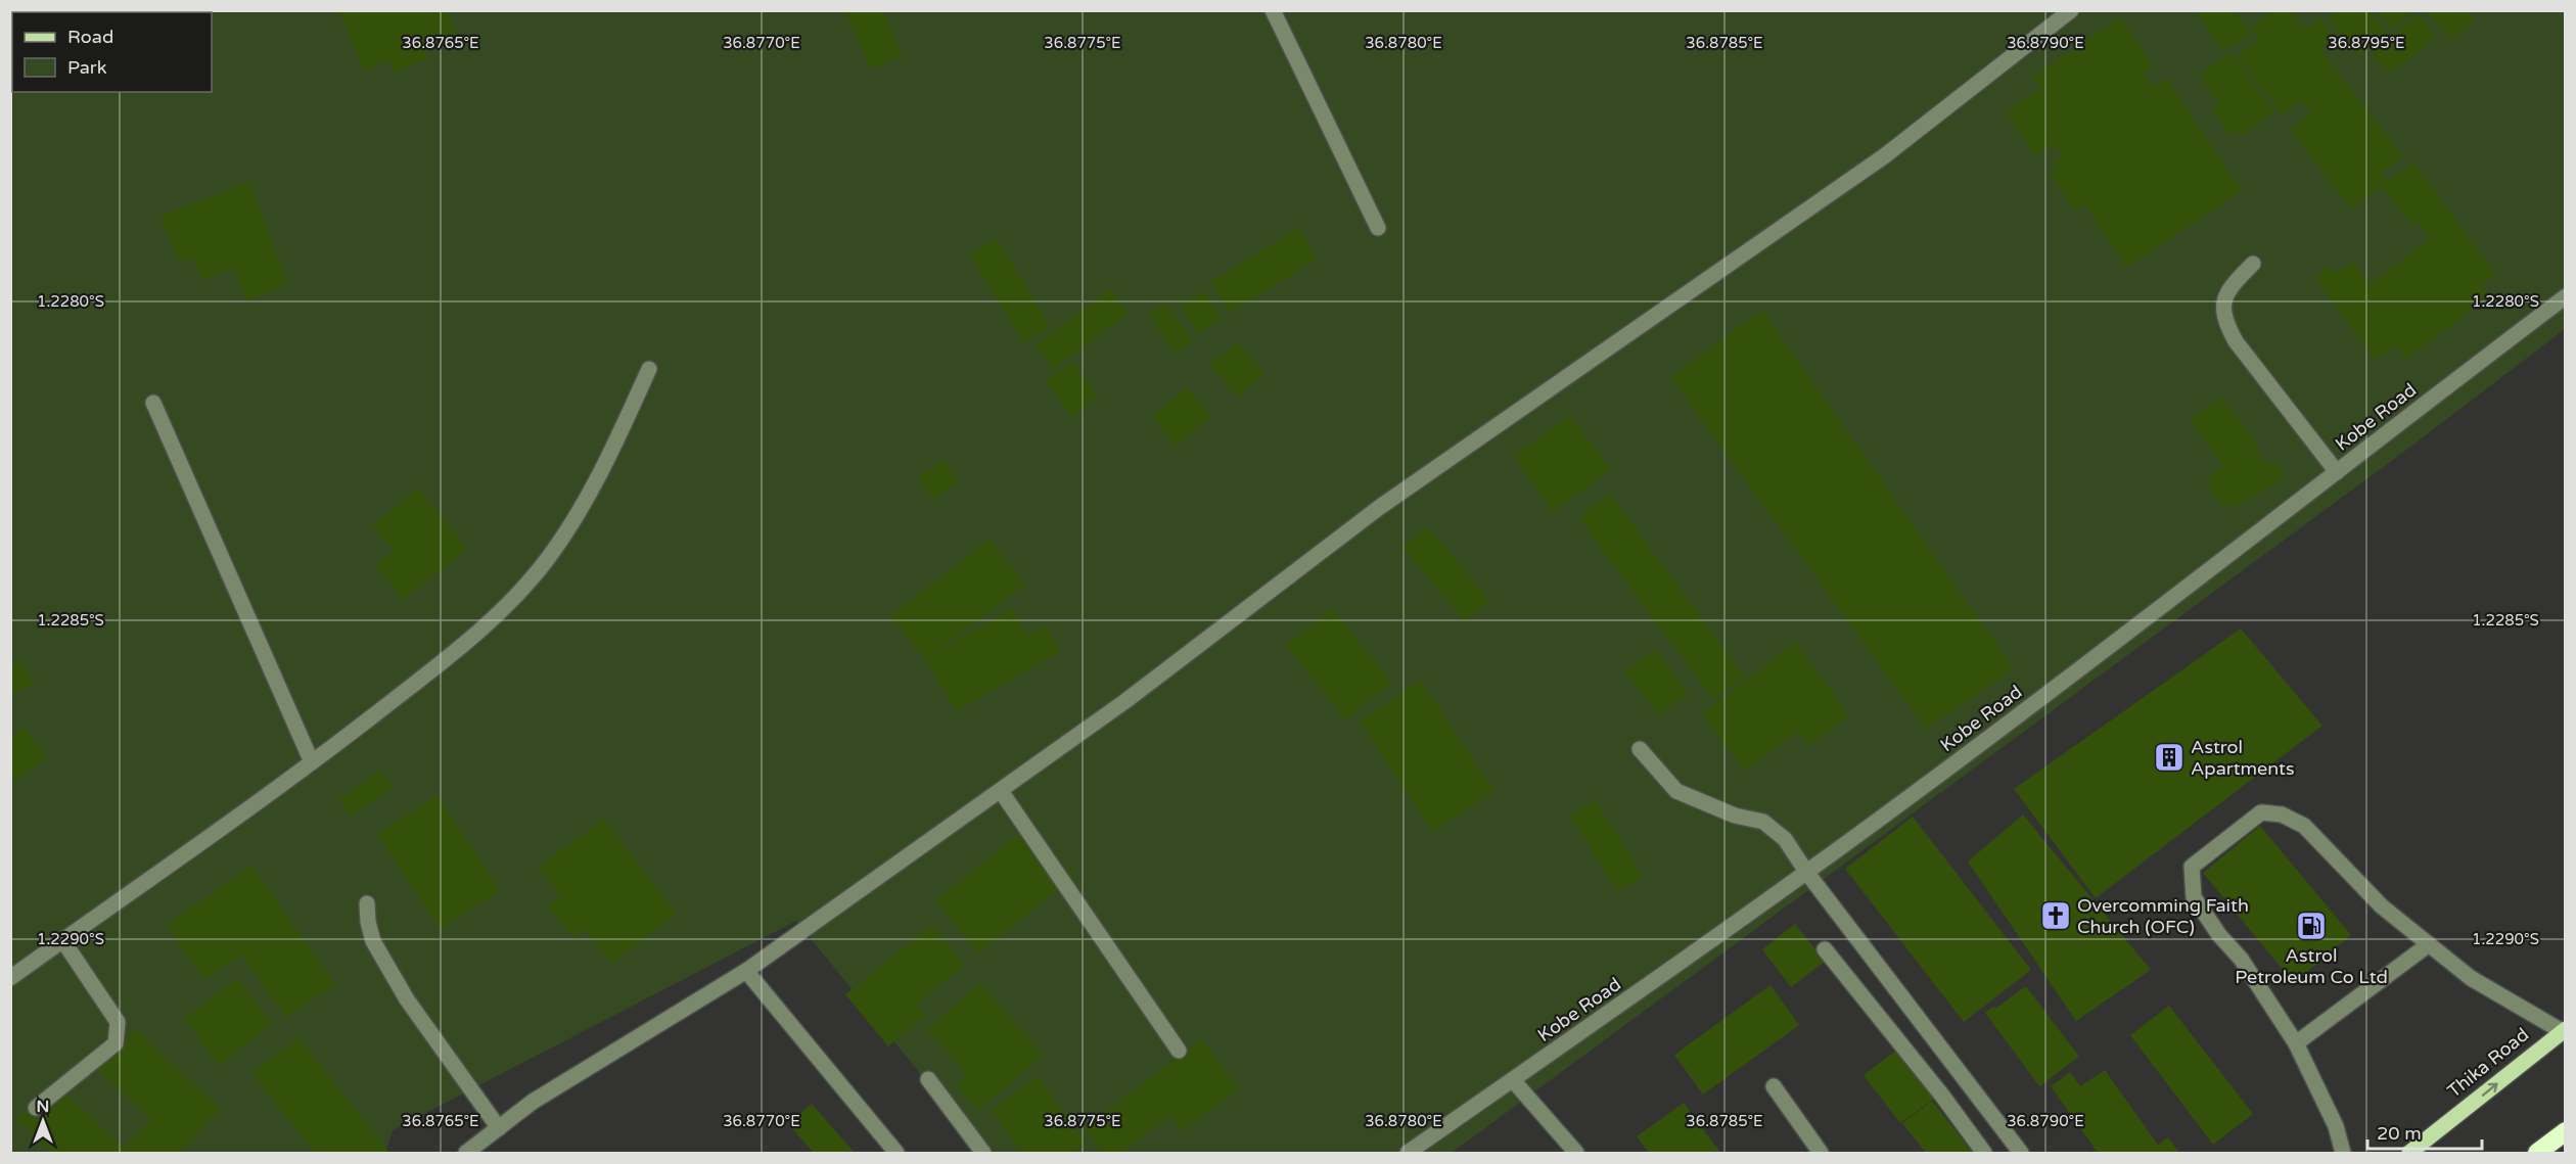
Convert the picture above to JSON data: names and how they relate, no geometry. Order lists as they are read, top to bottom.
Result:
{
  "streets": {
    "main road": ["Thika Road"],
    "street": ["Kobe Road"]
  },
  "one_way": ["Thika Road"],
  "places": {
    "building": ["Astrol Apartments"],
    "church": ["Overcomming Faith Church (OFC)"],
    "fuel station": ["Astrol Petroleum Co Ltd"]
  },
  "legend": ["Road", "Park"],
  "scale_bar": "20 m",
  "north": "top",
  "coordinates": [
    "36.8765°E",
    "36.8770°E",
    "36.8775°E",
    "36.8780°E",
    "36.8785°E",
    "36.8790°E",
    "36.8795°E",
    "1.2280°S",
    "1.2285°S",
    "1.2290°S"
  ]
}
